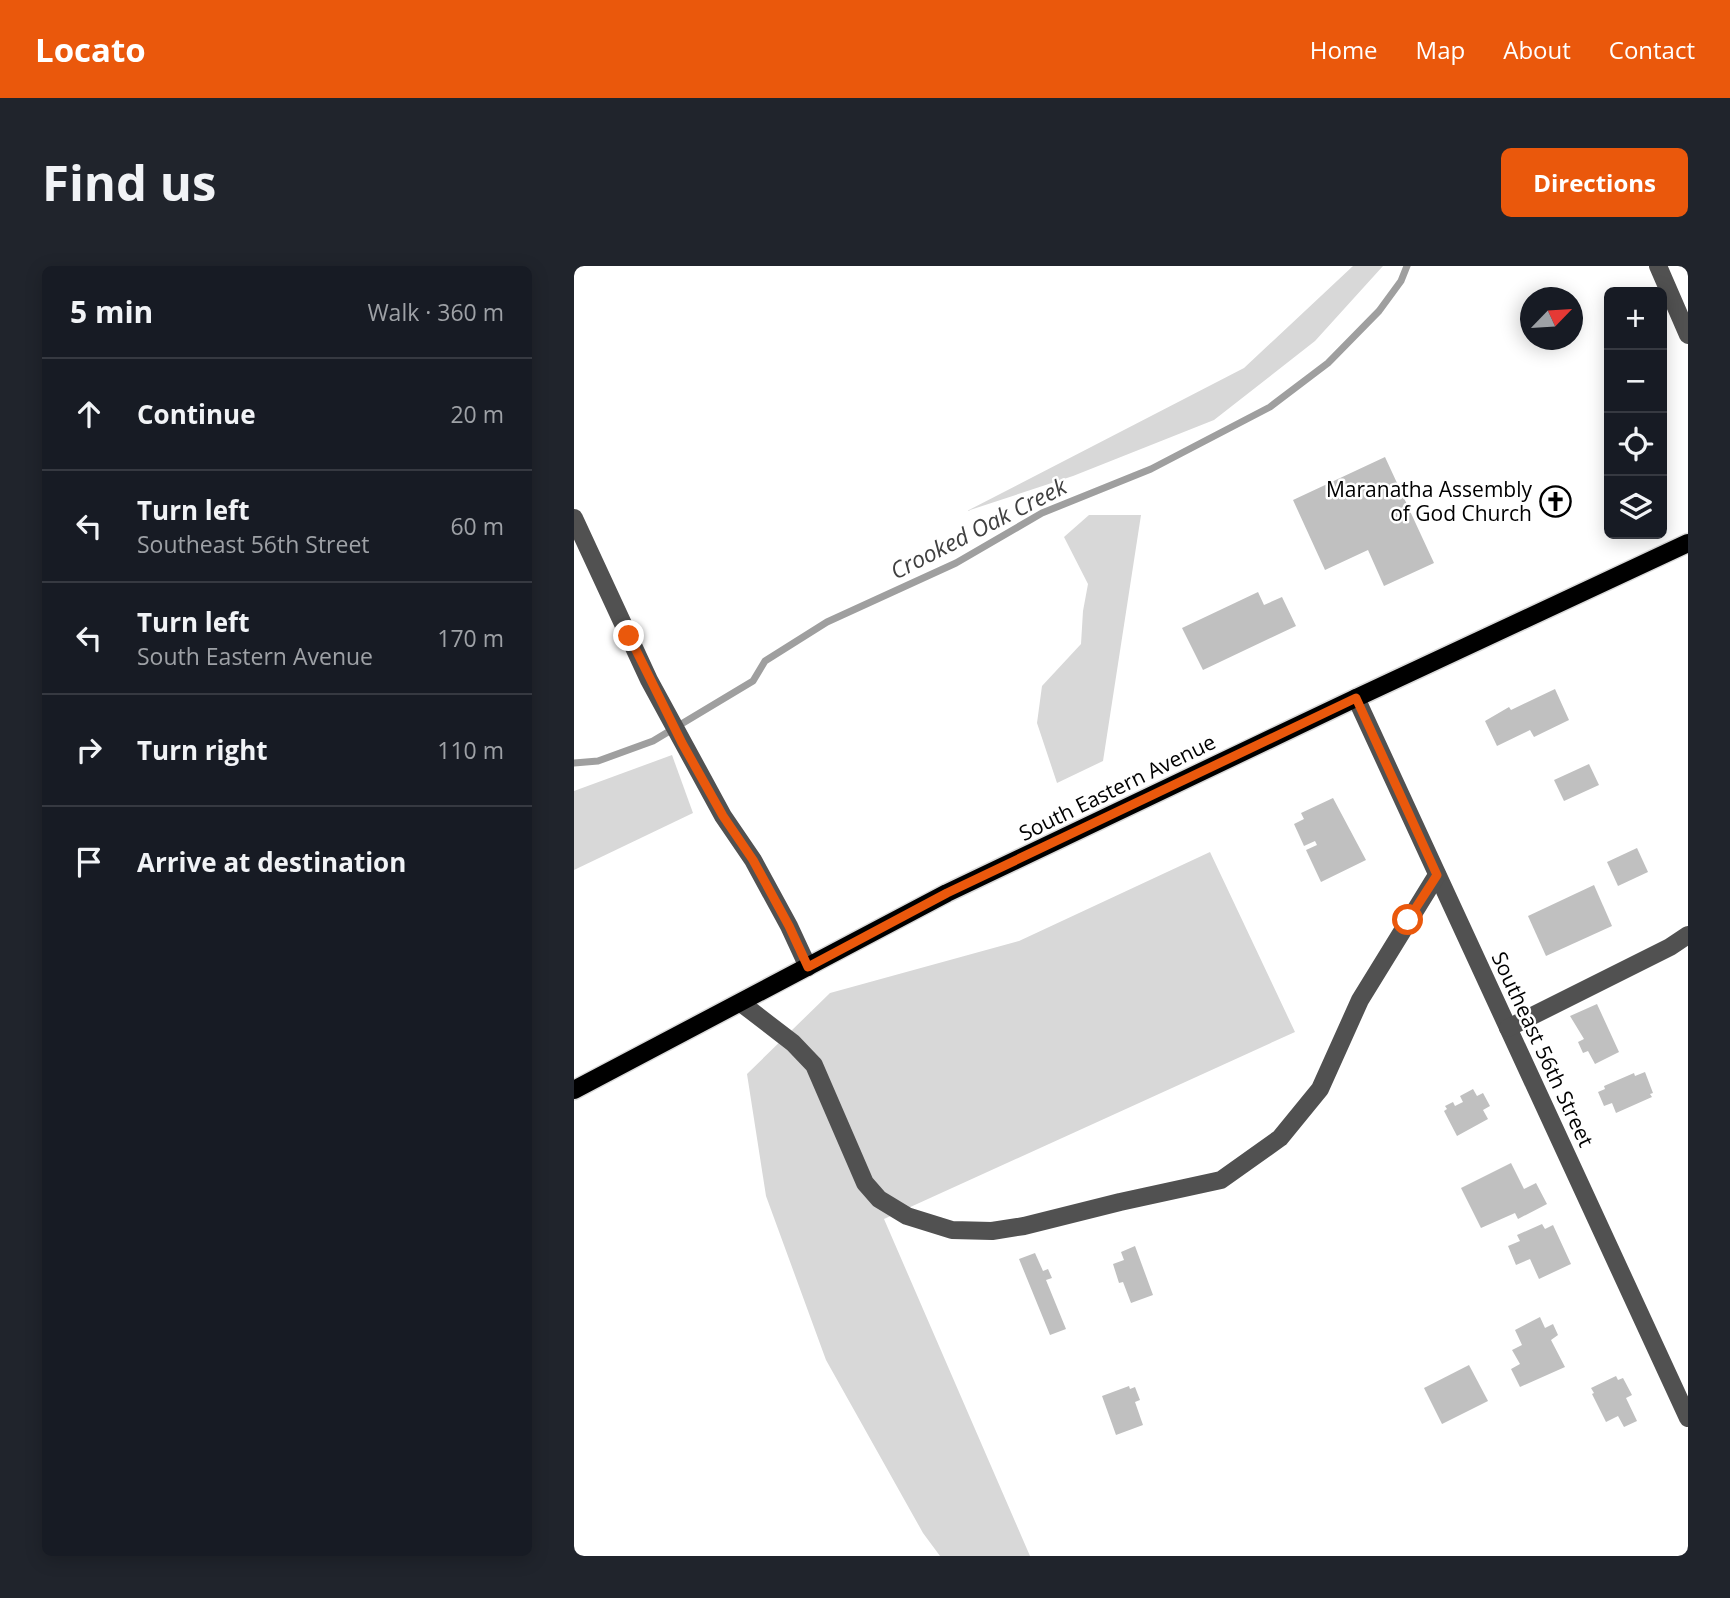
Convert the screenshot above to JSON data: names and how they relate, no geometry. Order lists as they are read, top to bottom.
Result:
{
  "streets": {
    "main road": ["South Eastern Avenue"],
    "street": ["Southeast 56th Street"]
  },
  "crossings": [
    ["South Eastern Avenue", "Southeast 56th Street"]
  ],
  "water": ["Crooked Oak Creek"],
  "places": {
    "church": ["Maranatha Assembly of God Church"]
  },
  "north": "top right",
  "page": {
    "header": "Locato",
    "nav": [
      "Home",
      "Map",
      "About",
      "Contact"
    ],
    "buttons": "Directions",
    "title": "Find us",
    "heading": ["5 min", "Walk · 360 m"],
    "map_buttons": ["+", "−"],
    "list": [
      ["Continue", "20 m"],
      ["Turn left", "Southeast 56th Street", "60 m"],
      ["Turn left", "South Eastern Avenue", "170 m"],
      ["Turn right", "110 m"],
      "Arrive at destination"
    ]
  }
}
